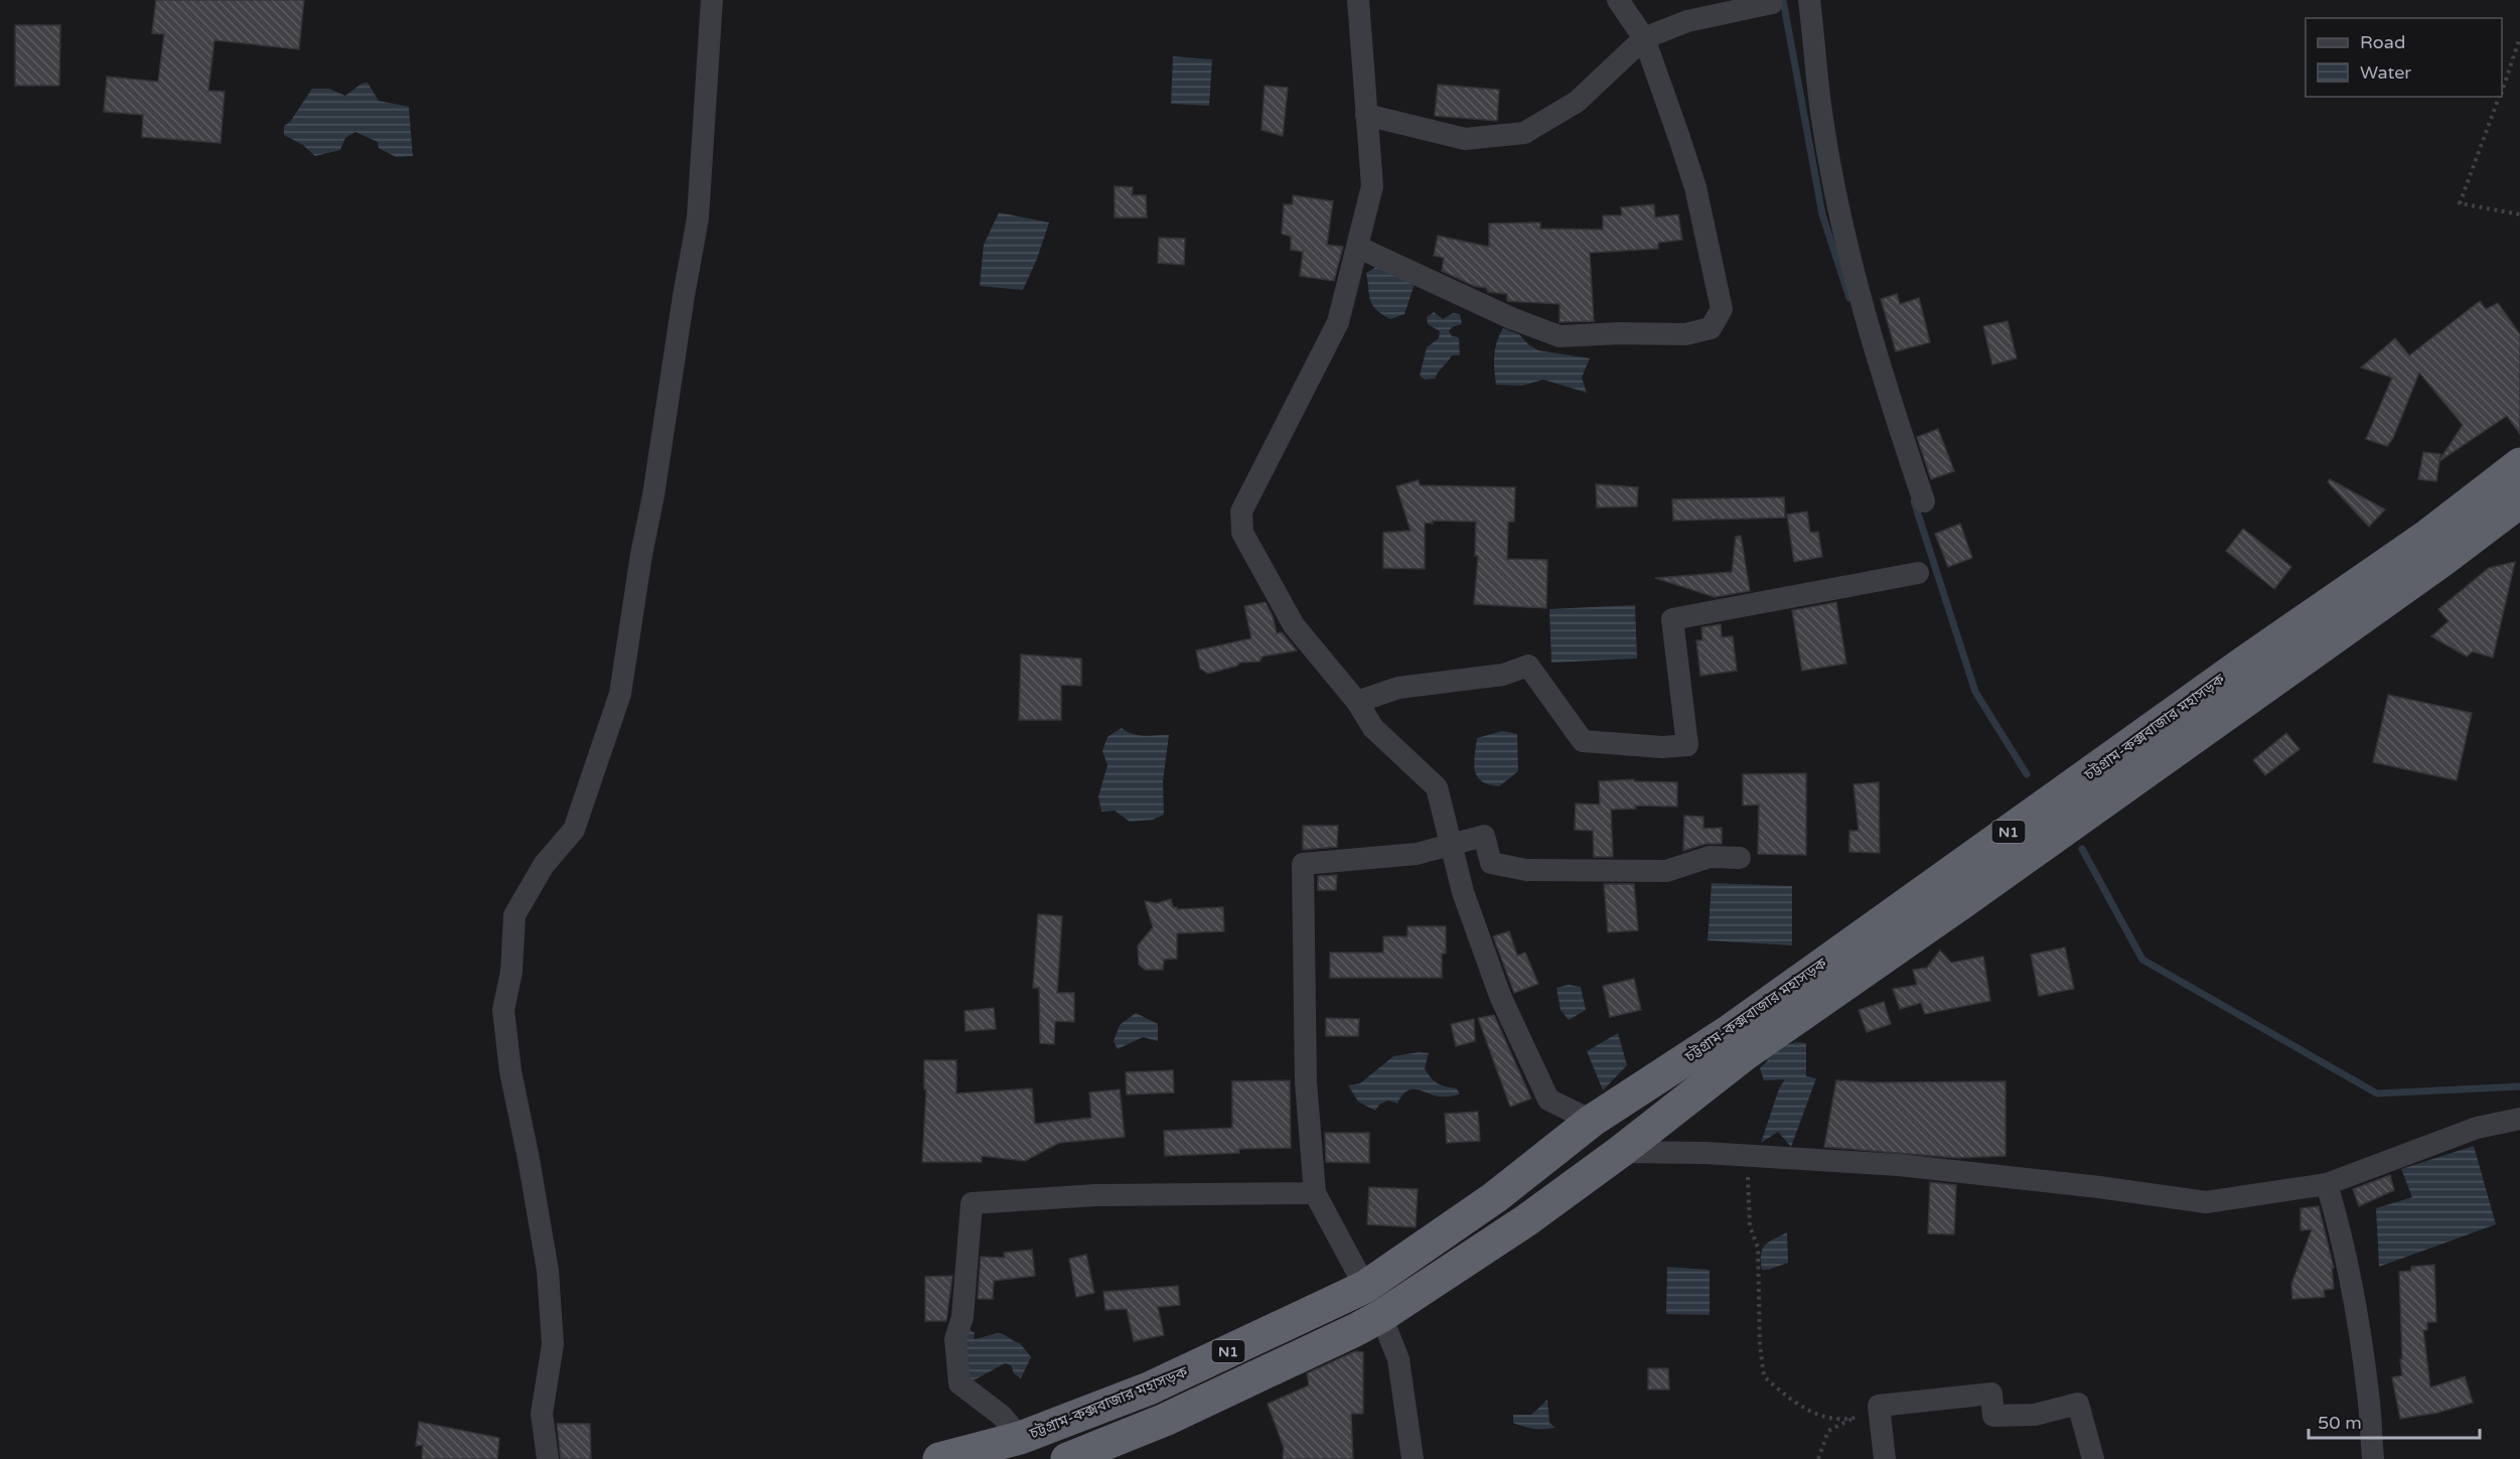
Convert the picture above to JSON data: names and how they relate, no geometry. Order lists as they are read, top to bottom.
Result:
{
  "streets": {
    "highway": ["চট্টগ্রাম-কক্সবাজার মহাসড়ক", "N1"]
  },
  "legend": ["Road", "Water"],
  "scale_bar": "50 m"
}
